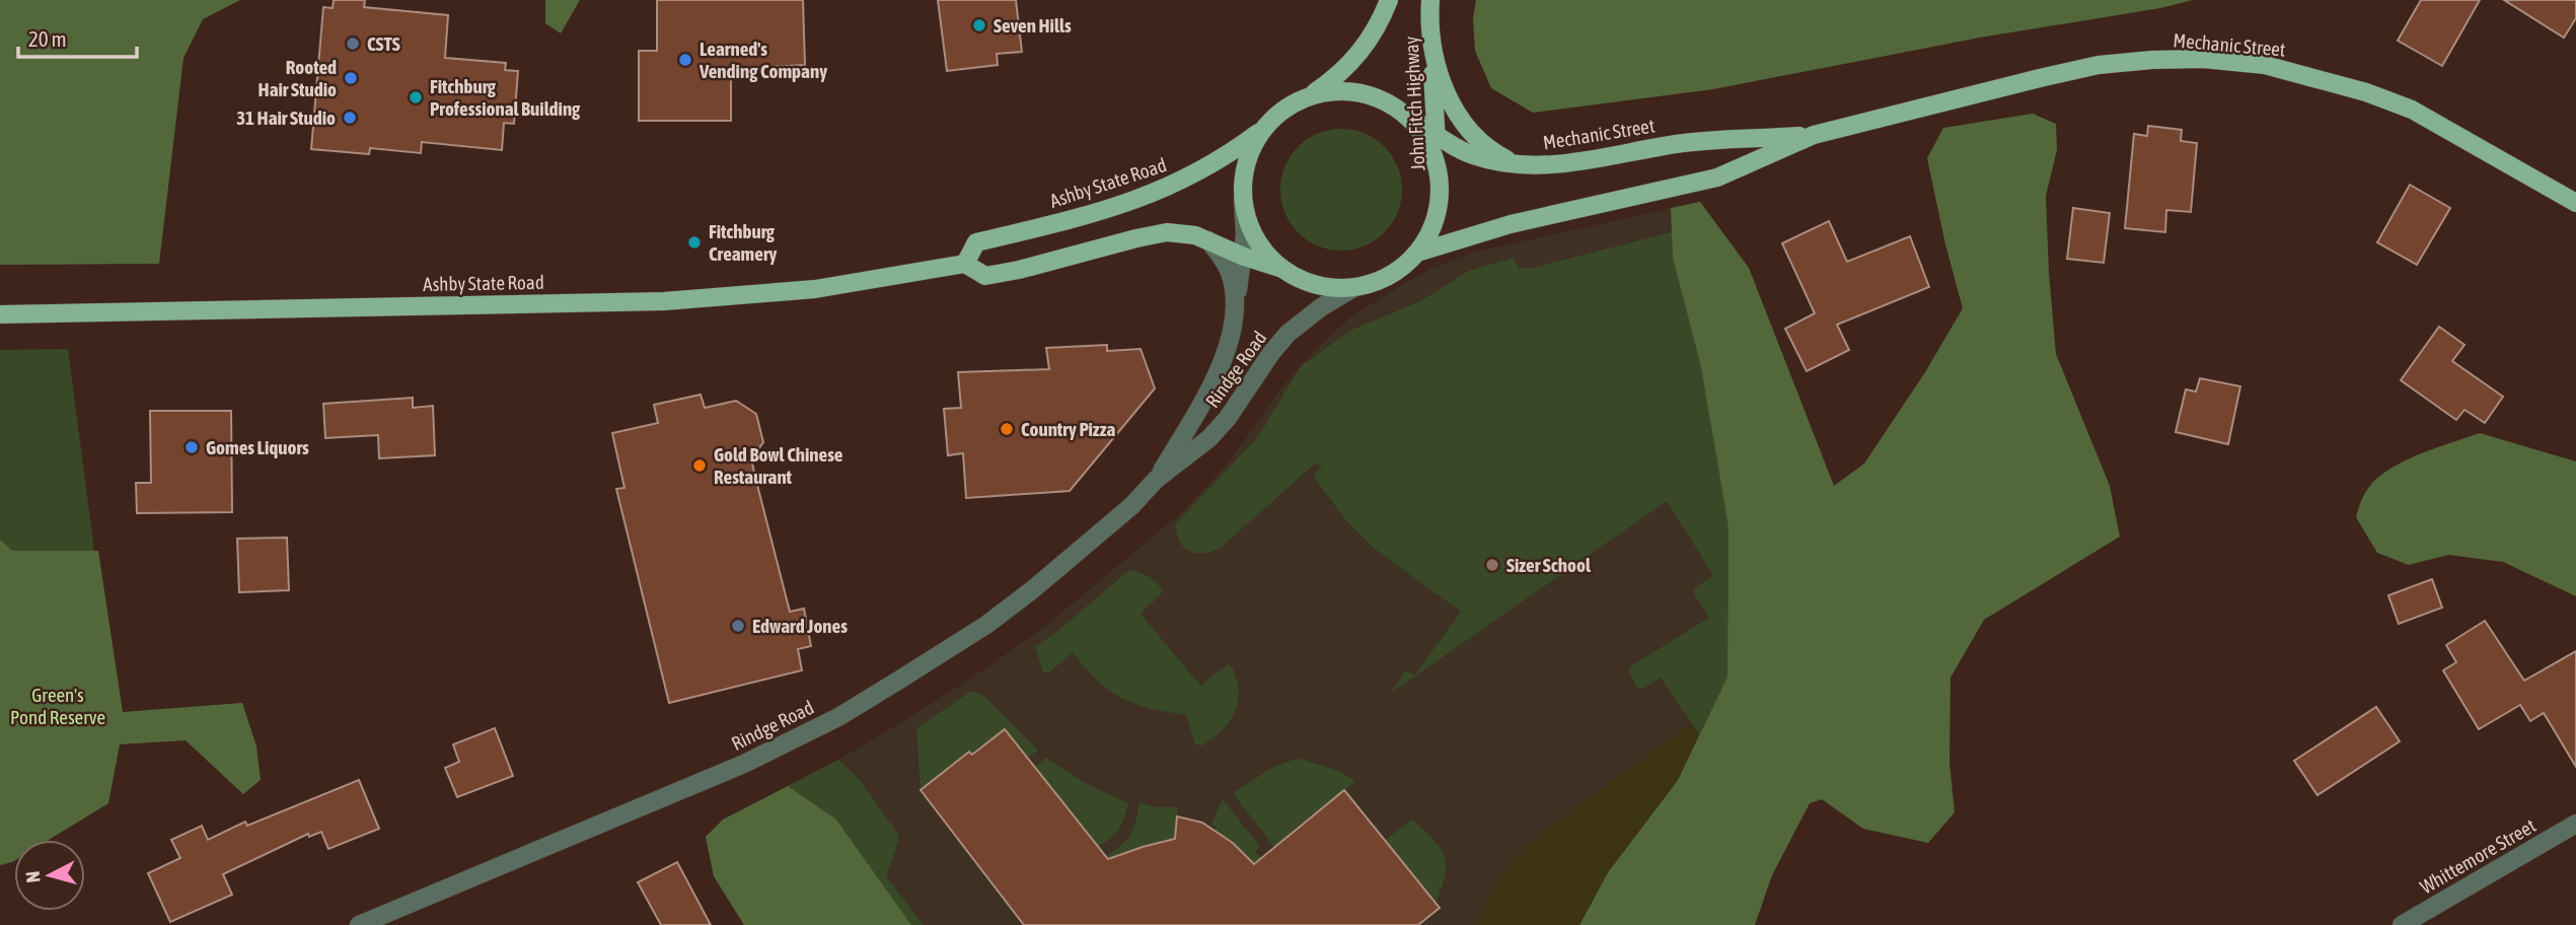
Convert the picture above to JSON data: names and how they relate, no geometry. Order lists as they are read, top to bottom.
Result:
{
  "streets": {
    "main road": ["Mechanic Street", "John Fitch Highway", "Ashby State Road"],
    "street": ["Rindge Road", "Whittemore Street"]
  },
  "crossings": [
    ["Mechanic Street", "John Fitch Highway"],
    ["Mechanic Street", "Ashby State Road"],
    ["Mechanic Street", "Rindge Road"],
    ["John Fitch Highway", "Ashby State Road"],
    ["John Fitch Highway", "Rindge Road"],
    ["Ashby State Road", "Rindge Road"]
  ],
  "parks": ["Green's Pond Reserve"],
  "places": [
    "Seven Hills",
    "CSTS",
    "Learned's Vending Company",
    "Rooted Hair Studio",
    "Fitchburg Professional Building",
    "31 Hair Studio",
    "Fitchburg Creamery",
    "Country Pizza",
    "Gomes Liquors",
    "Gold Bowl Chinese Restaurant",
    "Sizer School",
    "Edward Jones"
  ],
  "scale_bar": "20 m",
  "north": "left"
}
